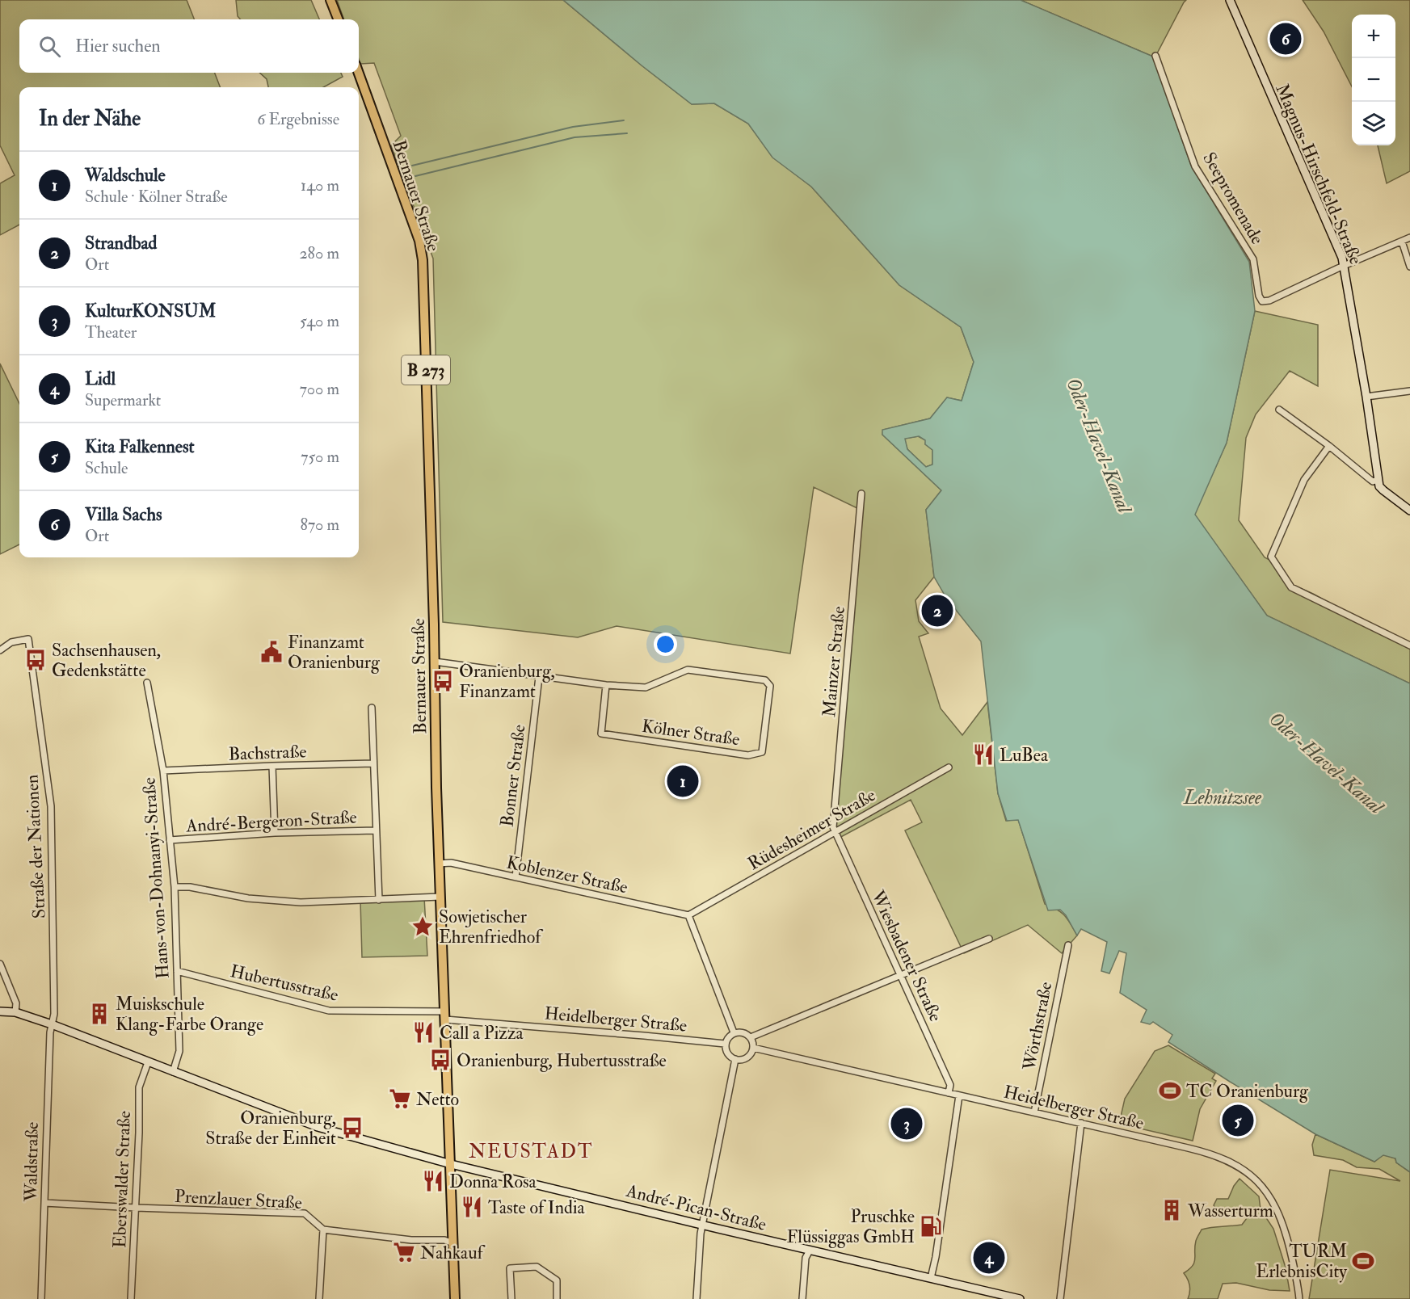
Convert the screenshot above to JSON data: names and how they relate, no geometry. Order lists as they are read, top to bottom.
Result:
{
  "streets": {
    "main road": ["Bernauer Straße", "B 273"],
    "street": [
      "Magnus-Hirschfeld-Straße",
      "Seepromenade",
      "Mainzer Straße",
      "Kölner Straße",
      "Bachstraße",
      "Bonner Straße",
      "André-Bergeron-Straße",
      "Rüdesheimer Straße",
      "Straße der Nationen",
      "Koblenzer Straße",
      "Hans-von-Dohnanyi-Straße",
      "Wiesbadener Straße",
      "Hubertusstraße",
      "Heidelberger Straße",
      "Wörthstraße",
      "Waldstraße",
      "Eberswalder Straße",
      "Prenzlauer Straße",
      "André-Pican-Straße"
    ]
  },
  "crossings": [
    ["Magnus-Hirschfeld-Straße", "Seepromenade"],
    ["Bernauer Straße", "Kölner Straße"],
    ["Bernauer Straße", "Koblenzer Straße"],
    ["Bernauer Straße", "Hubertusstraße"],
    ["Bernauer Straße", "Heidelberger Straße"],
    ["Bernauer Straße", "André-Pican-Straße"],
    ["Mainzer Straße", "Rüdesheimer Straße"],
    ["Mainzer Straße", "Wiesbadener Straße"],
    ["Kölner Straße", "Bonner Straße"],
    ["Bachstraße", "Hans-von-Dohnanyi-Straße"],
    ["Bonner Straße", "Koblenzer Straße"],
    ["André-Bergeron-Straße", "Hans-von-Dohnanyi-Straße"],
    ["Rüdesheimer Straße", "Koblenzer Straße"],
    ["Rüdesheimer Straße", "Wiesbadener Straße"],
    ["Straße der Nationen", "Waldstraße"],
    ["Straße der Nationen", "André-Pican-Straße"],
    ["Hans-von-Dohnanyi-Straße", "Hubertusstraße"],
    ["Hans-von-Dohnanyi-Straße", "André-Pican-Straße"],
    ["Wiesbadener Straße", "Heidelberger Straße"],
    ["Hubertusstraße", "Heidelberger Straße"],
    ["Heidelberger Straße", "Wörthstraße"],
    ["Waldstraße", "Prenzlauer Straße"],
    ["Waldstraße", "André-Pican-Straße"],
    ["Eberswalder Straße", "Prenzlauer Straße"],
    ["Eberswalder Straße", "André-Pican-Straße"]
  ],
  "districts": ["NEUSTADT"],
  "water": ["Oder-Havel-Kanal", "Lehnitzsee"],
  "places": {
    "public building": ["Finanzamt Oranienburg"],
    "bus stop": [
      "Sachsenhausen, Gedenkstätte",
      "Oranienburg, Finanzamt",
      "Oranienburg, Hubertusstraße",
      "Oranienburg, Straße der Einheit"
    ],
    "restaurant": [
      "LuBea",
      "Call a Pizza",
      "Donna Rosa",
      "Taste of India"
    ],
    "place": ["Sowjetischer Ehrenfriedhof"],
    "building": ["Muiskschule Klang-Farbe Orange", "Wasserturm"],
    "sports": ["TC Oranienburg", "TURM ErlebnisCity"],
    "supermarket": ["Netto", "Nahkauf"],
    "fuel station": ["Pruschke Flüssiggas GmbH"]
  },
  "page": {
    "map_buttons": ["+", "−"],
    "search": "Hier suchen",
    "pins": [
      "6",
      "2",
      "1",
      "5",
      "3",
      "4"
    ],
    "heading": ["In der Nähe", "6 Ergebnisse"],
    "list": [
      {
        "mark": "1",
        "name": "Waldschule",
        "note": "Schule · Kölner Straße",
        "value": "140 m"
      },
      {
        "mark": "2",
        "name": "Strandbad",
        "note": "Ort",
        "value": "280 m"
      },
      {
        "mark": "3",
        "name": "KulturKONSUM",
        "note": "Theater",
        "value": "540 m"
      },
      {
        "mark": "4",
        "name": "Lidl",
        "note": "Supermarkt",
        "value": "700 m"
      },
      {
        "mark": "5",
        "name": "Kita Falkennest",
        "note": "Schule",
        "value": "750 m"
      },
      {
        "mark": "6",
        "name": "Villa Sachs",
        "note": "Ort",
        "value": "870 m"
      }
    ]
  }
}
